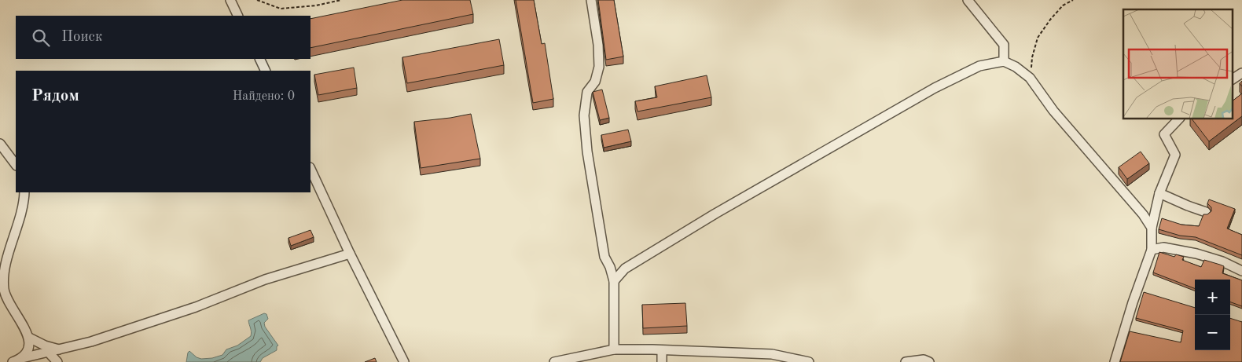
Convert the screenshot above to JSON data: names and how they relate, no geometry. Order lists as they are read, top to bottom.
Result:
{
  "page": {
    "search": "Поиск",
    "heading": ["Рядом", "Найдено: 0"],
    "map_buttons": ["+", "−"]
  }
}
